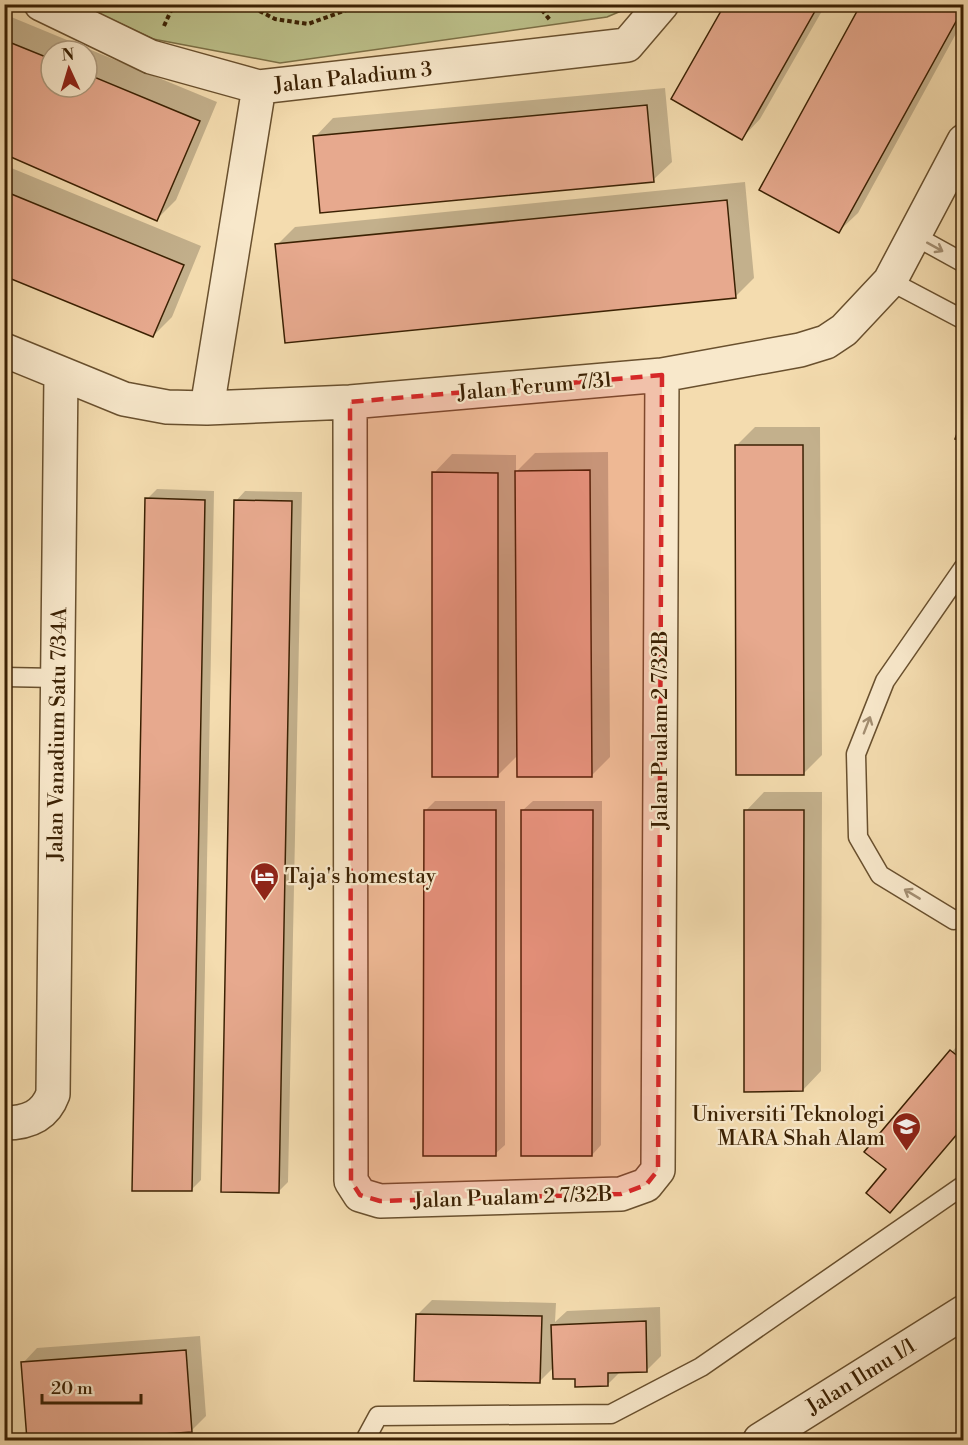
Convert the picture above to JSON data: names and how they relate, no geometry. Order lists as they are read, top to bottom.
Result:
{
  "streets": {
    "street": [
      "Jalan Paladium 3",
      "Jalan Ferum 7/31",
      "Jalan Pualam 2 7/32B",
      "Jalan Vanadium Satu 7/34A",
      "Jalan Ilmu 1/1"
    ]
  },
  "crossings": [
    ["Jalan Ferum 7/31", "Jalan Pualam 2 7/32B"],
    ["Jalan Ferum 7/31", "Jalan Vanadium Satu 7/34A"]
  ],
  "places": {
    "hotel": ["Taja's homestay"],
    "school or university": ["Universiti Teknologi MARA Shah Alam"]
  },
  "scale_bar": "20 m",
  "north": "top"
}
